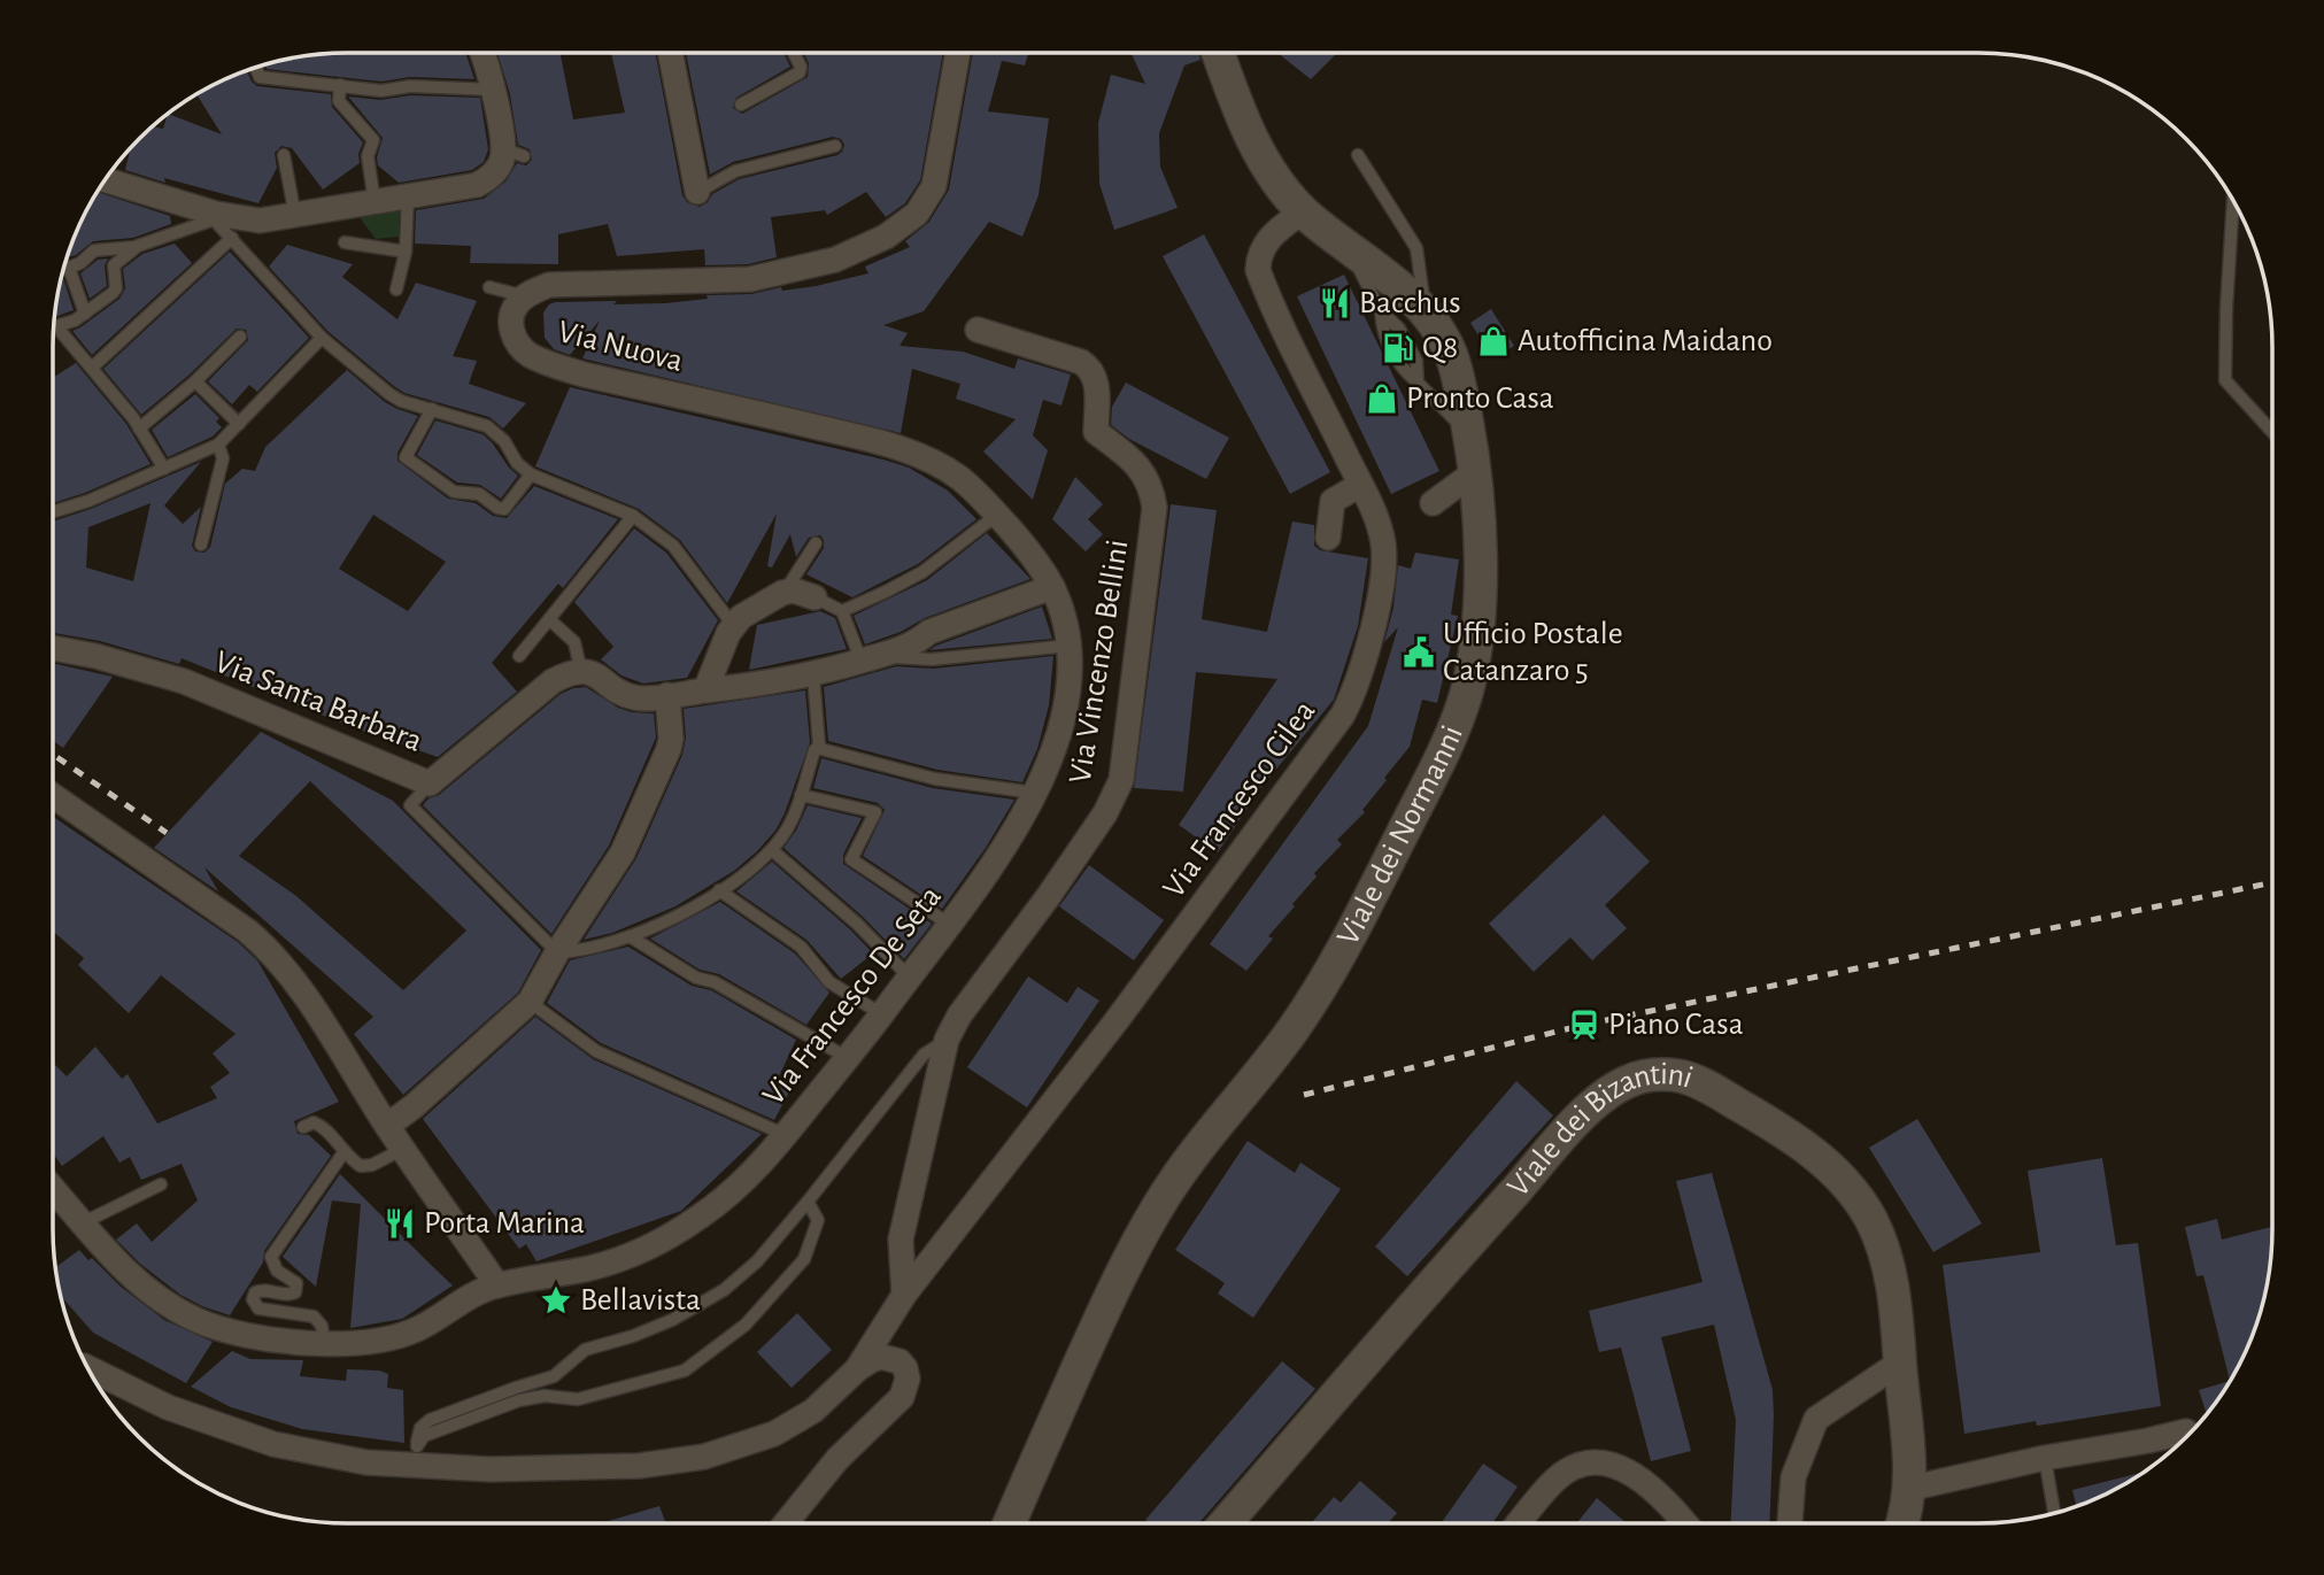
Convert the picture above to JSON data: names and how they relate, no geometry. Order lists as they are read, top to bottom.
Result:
{
  "streets": {
    "street": [
      "Via Nuova",
      "Via Vincenzo Bellini",
      "Via Santa Barbara",
      "Via Francesco Cilea",
      "Viale dei Normanni",
      "Via Francesco De Seta",
      "Viale dei Bizantini"
    ]
  },
  "crossings": [
    ["Via Nuova", "Via Francesco De Seta"],
    ["Via Vincenzo Bellini", "Via Francesco Cilea"],
    ["Via Francesco Cilea", "Viale dei Normanni"]
  ],
  "places": {
    "restaurant": ["Bacchus", "Porta Marina"],
    "shop": ["Autofficina Maidano", "Pronto Casa"],
    "fuel station": ["Q8"],
    "public building": ["Ufficio Postale Catanzaro 5"],
    "station": ["Piano Casa"],
    "place": ["Bellavista"]
  }
}
